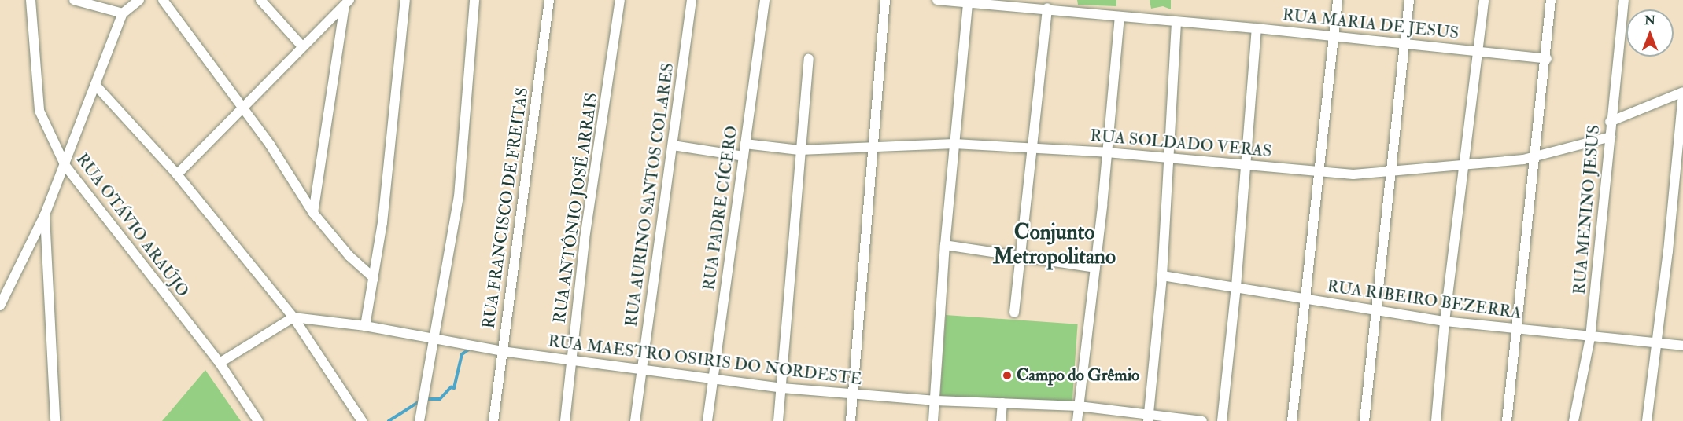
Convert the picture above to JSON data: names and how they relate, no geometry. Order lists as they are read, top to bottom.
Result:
{
  "streets": {
    "street": [
      "RUA MARIA DE JESUS",
      "RUA SOLDADO VERAS",
      "RUA AURINO SANTOS COLARES",
      "RUA FRANCISCO DE FREITAS",
      "RUA ANTÔNIO JOSÉ ARRAIS",
      "RUA PADRE CÍCERO",
      "RUA MENINO JESUS",
      "RUA OTÁVIO ARAÚJO",
      "RUA RIBEIRO BEZERRA",
      "RUA MAESTRO OSIRIS DO NORDESTE"
    ]
  },
  "crossings": [
    ["RUA SOLDADO VERAS", "RUA PADRE CÍCERO"],
    ["RUA SOLDADO VERAS", "RUA MENINO JESUS"],
    ["RUA AURINO SANTOS COLARES", "RUA MAESTRO OSIRIS DO NORDESTE"],
    ["RUA FRANCISCO DE FREITAS", "RUA MAESTRO OSIRIS DO NORDESTE"],
    ["RUA ANTÔNIO JOSÉ ARRAIS", "RUA MAESTRO OSIRIS DO NORDESTE"],
    ["RUA PADRE CÍCERO", "RUA MAESTRO OSIRIS DO NORDESTE"],
    ["RUA MENINO JESUS", "RUA RIBEIRO BEZERRA"]
  ],
  "districts": ["Conjunto Metropolitano"],
  "places": ["Campo do Grêmio"],
  "north": "top"
}
